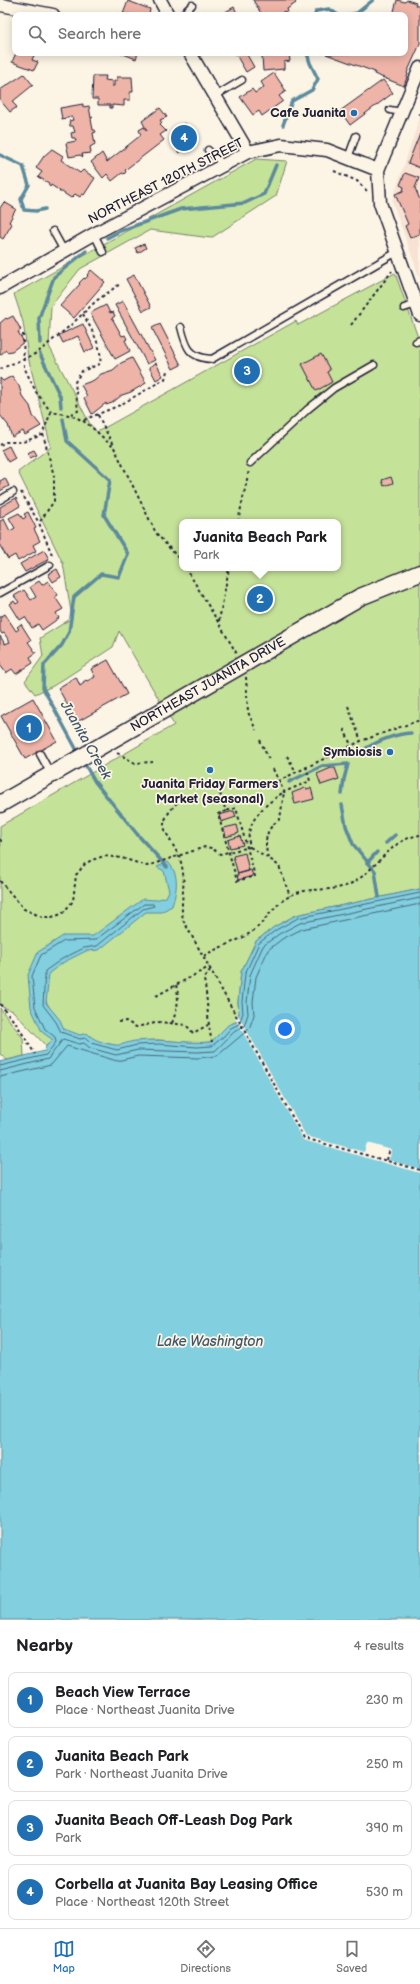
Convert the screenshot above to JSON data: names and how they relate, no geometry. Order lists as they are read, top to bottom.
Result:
{
  "streets": {
    "main road": ["NORTHEAST JUANITA DRIVE"],
    "street": ["NORTHEAST 120TH STREET"]
  },
  "water": ["Juanita Creek", "Lake Washington"],
  "places": ["Cafe Juanita", "Symbiosis", "Juanita Friday Farmers Market (seasonal)"],
  "page": {
    "search": "Search here",
    "pins": [
      "4",
      "3",
      "2",
      "1"
    ],
    "popup": ["Juanita Beach Park", "Park"],
    "heading": ["Nearby", "4 results"],
    "list": [
      {
        "mark": "1",
        "name": "Beach View Terrace",
        "note": "Place · Northeast Juanita Drive",
        "value": "230 m"
      },
      {
        "mark": "2",
        "name": "Juanita Beach Park",
        "note": "Park · Northeast Juanita Drive",
        "value": "250 m"
      },
      {
        "mark": "3",
        "name": "Juanita Beach Off-Leash Dog Park",
        "note": "Park",
        "value": "390 m"
      },
      {
        "mark": "4",
        "name": "Corbella at Juanita Bay Leasing Office",
        "note": "Place · Northeast 120th Street",
        "value": "530 m"
      }
    ],
    "nav": ["Map", "Directions", "Saved"]
  }
}
